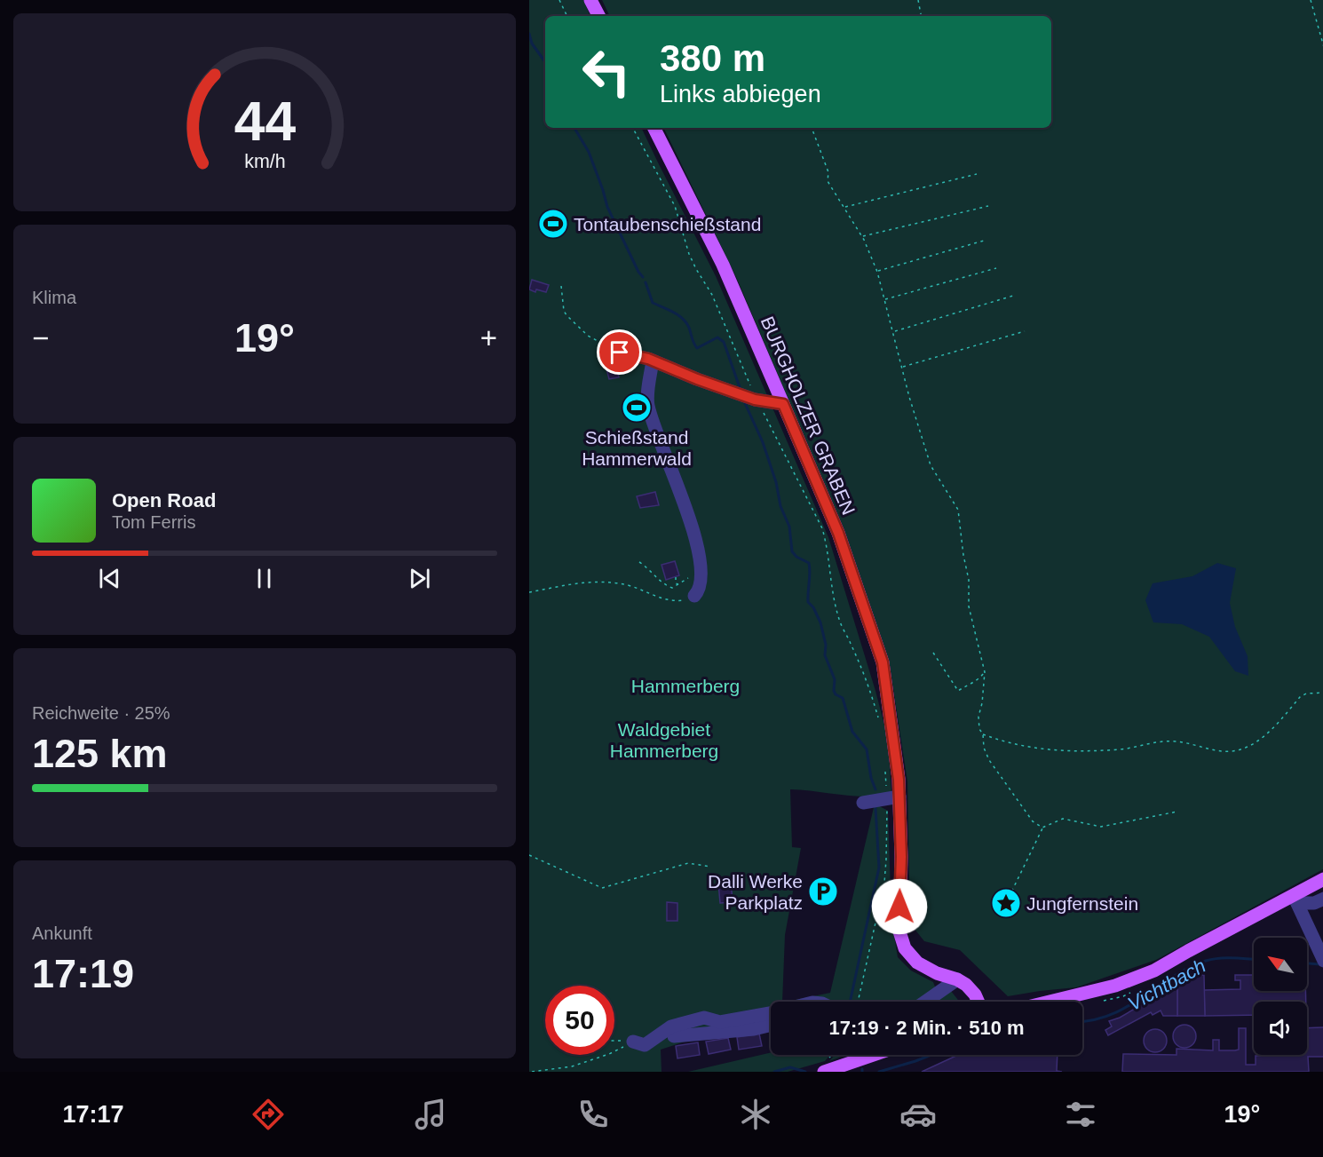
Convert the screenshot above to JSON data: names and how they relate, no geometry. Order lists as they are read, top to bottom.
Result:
{
  "streets": {
    "main road": ["BURGHOLZER GRABEN"]
  },
  "water": ["Vichtbach"],
  "parks": ["Hammerberg", "Waldgebiet Hammerberg"],
  "places": {
    "sports": ["Tontaubenschießstand", "Schießstand Hammerwald"],
    "parking": ["Dalli Werke Parkplatz"],
    "place": ["Jungfernstein"]
  },
  "north": "top left",
  "page": {
    "turn": ["380 m", "Links abbiegen"],
    "tile": [
      "Klima",
      ["Reichweite · 25%", "125 km"],
      ["Ankunft", "17:19"]
    ],
    "heat": ["−", "19°", "+"],
    "song": ["Open Road", "Tom Ferris"],
    "limit": "50",
    "trip": "17:19 · 2 Min. · 510 m",
    "tabs": ["17:17", "19°"],
    "gauge": ["44", "km/h"]
  }
}
